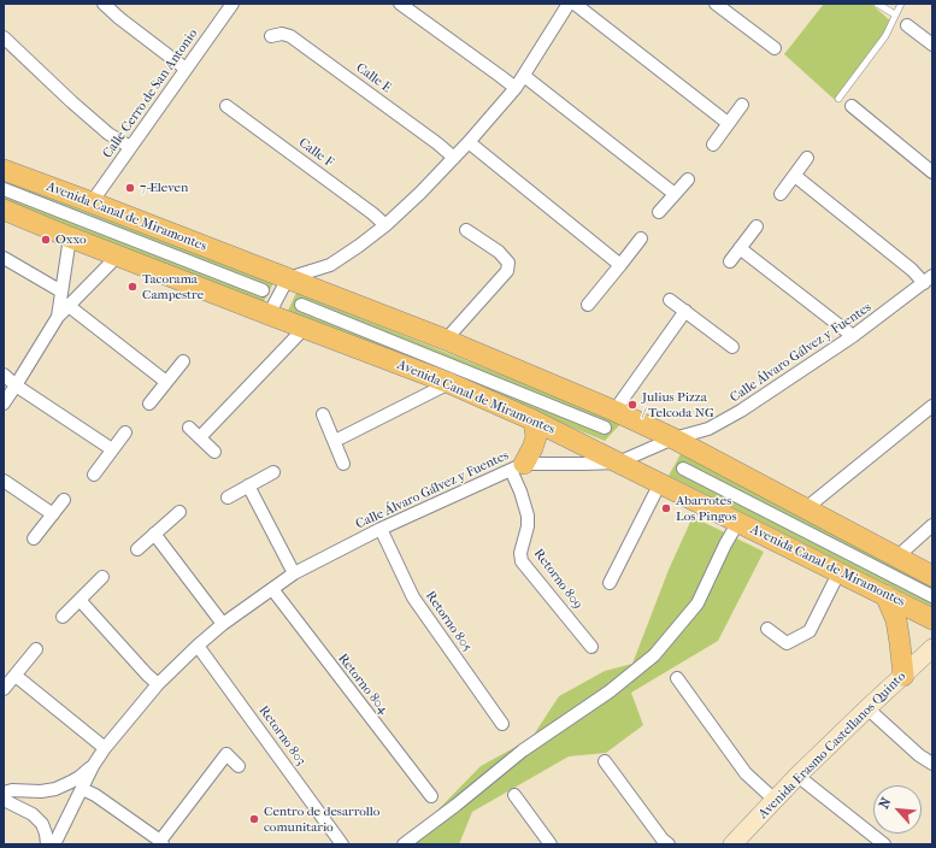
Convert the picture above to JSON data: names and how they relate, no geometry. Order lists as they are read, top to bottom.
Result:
{
  "streets": {
    "main road": ["Avenida Canal de Miramontes"],
    "street": [
      "Calle E",
      "Calle Cerro de San Antonio",
      "Calle F",
      "Calle Álvaro Gálvez y Fuentes",
      "Retorno 809",
      "Retorno 805",
      "Retorno 804",
      "Retorno 803",
      "Avenida Erasmo Castellanos Quinto"
    ]
  },
  "crossings": [
    ["Calle Cerro de San Antonio", "Avenida Canal de Miramontes"],
    ["Avenida Canal de Miramontes", "Calle Álvaro Gálvez y Fuentes"],
    ["Calle Álvaro Gálvez y Fuentes", "Retorno 809"],
    ["Calle Álvaro Gálvez y Fuentes", "Retorno 805"],
    ["Calle Álvaro Gálvez y Fuentes", "Retorno 804"],
    ["Calle Álvaro Gálvez y Fuentes", "Retorno 803"]
  ],
  "places": [
    "7-Eleven",
    "Oxxo",
    "Tacorama Campestre",
    "Julius Pizza / Telcoda NG",
    "Abarrotes Los Pingos",
    "Centro de desarrollo comunitario"
  ],
  "north": "top left"
}
